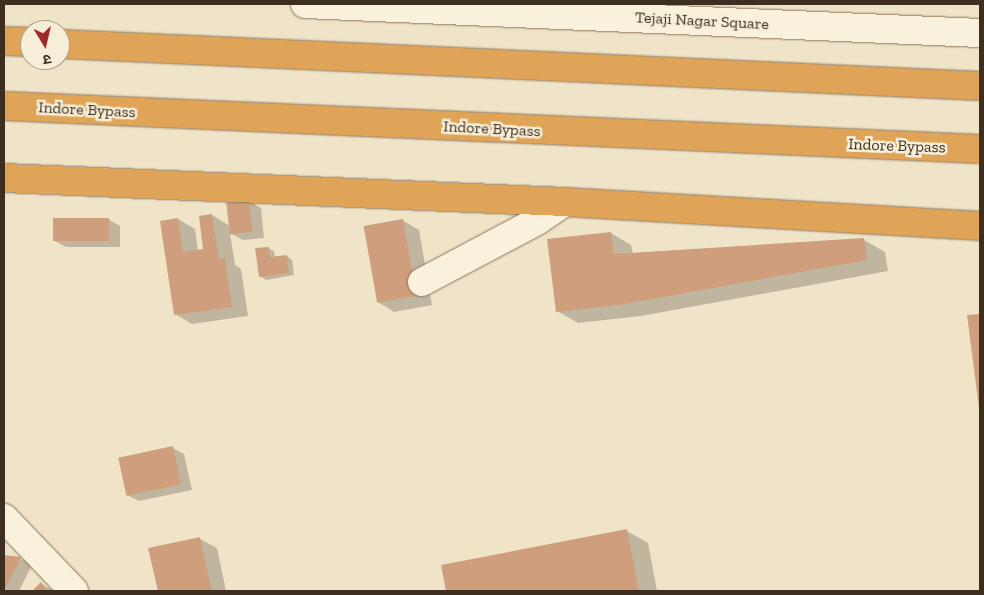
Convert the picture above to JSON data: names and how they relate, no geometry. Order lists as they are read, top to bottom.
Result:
{
  "streets": {
    "highway": ["Indore Bypass"],
    "street": ["Tejaji Nagar Square"]
  },
  "north": "bottom"
}
